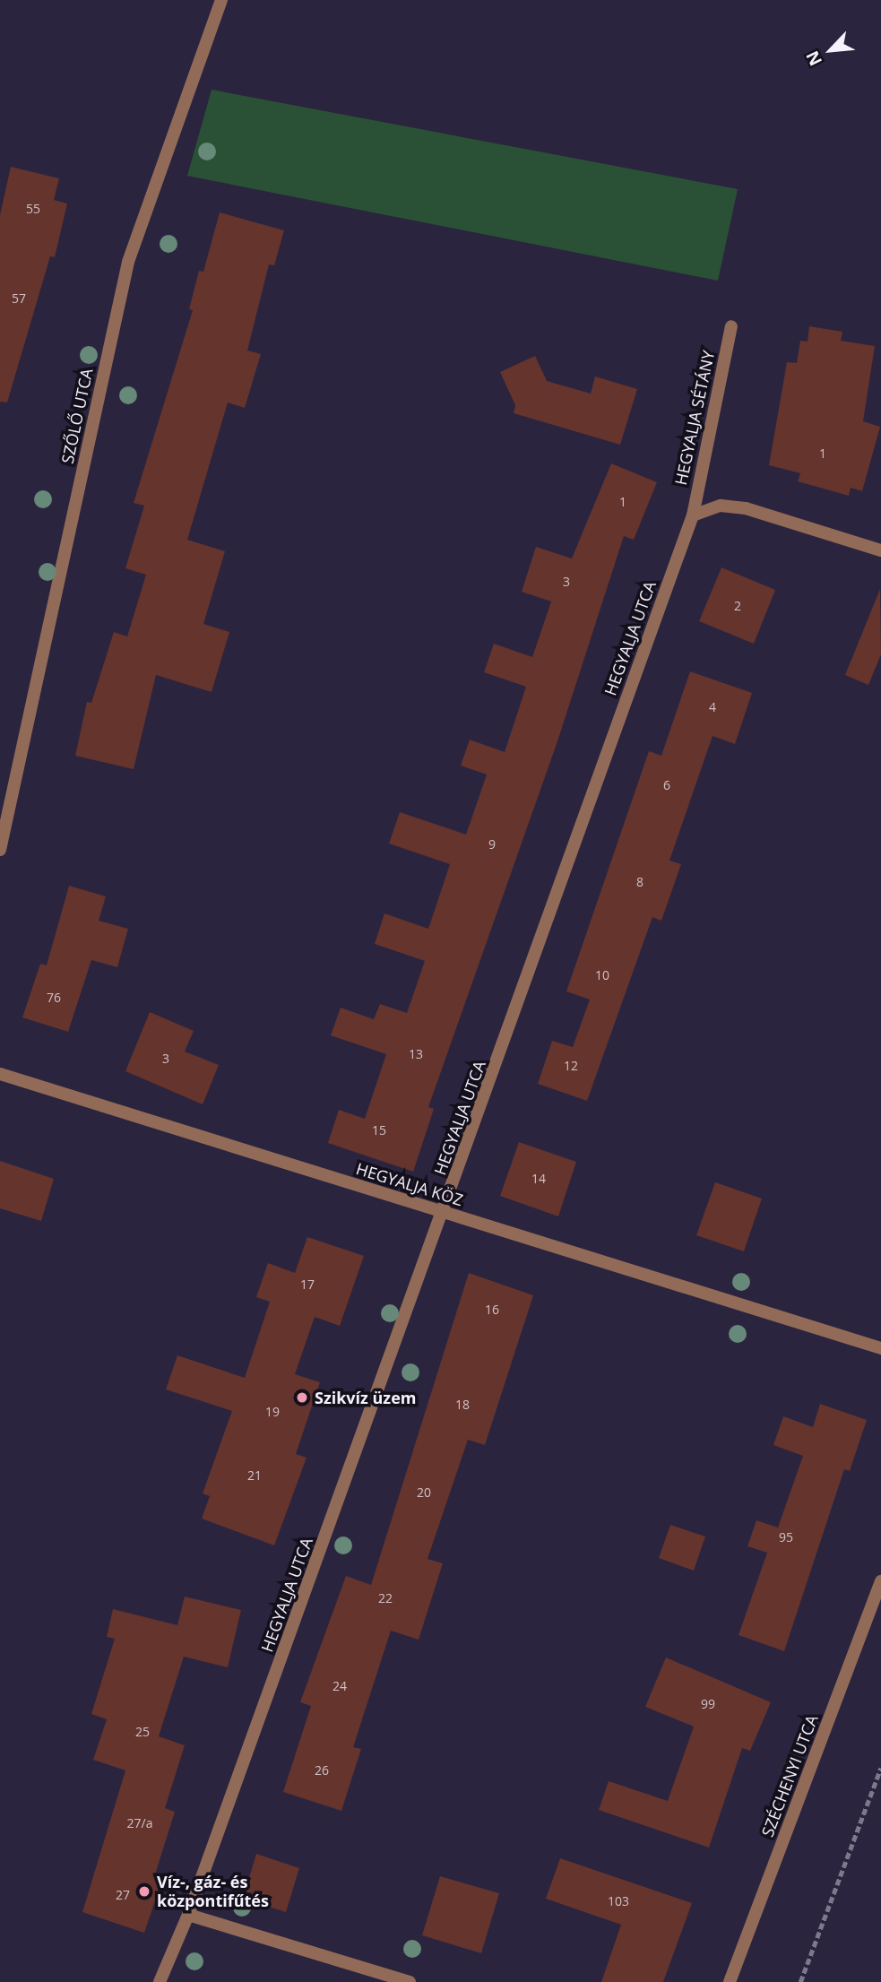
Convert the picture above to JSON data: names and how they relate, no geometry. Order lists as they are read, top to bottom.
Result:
{
  "streets": {
    "street": [
      "SZŐLŐ UTCA",
      "HEGYALJA SÉTÁNY",
      "HEGYALJA UTCA",
      "HEGYALJA KÖZ",
      "SZÉCHENYI UTCA"
    ]
  },
  "crossings": [
    ["HEGYALJA SÉTÁNY", "HEGYALJA UTCA"],
    ["HEGYALJA UTCA", "HEGYALJA KÖZ"]
  ],
  "places": ["Szikvíz üzem", "Víz-, gáz- és központifűtés"],
  "house_numbers": [
    "55",
    "57",
    "1",
    "1",
    "3",
    "2",
    "4",
    "6",
    "9",
    "8",
    "10",
    "76",
    "13",
    "3",
    "12",
    "15",
    "14",
    "17",
    "16",
    "18",
    "19",
    "21",
    "20",
    "95",
    "22",
    "24",
    "99",
    "25",
    "26",
    "27/a",
    "27",
    "103"
  ],
  "north": "bottom left"
}
